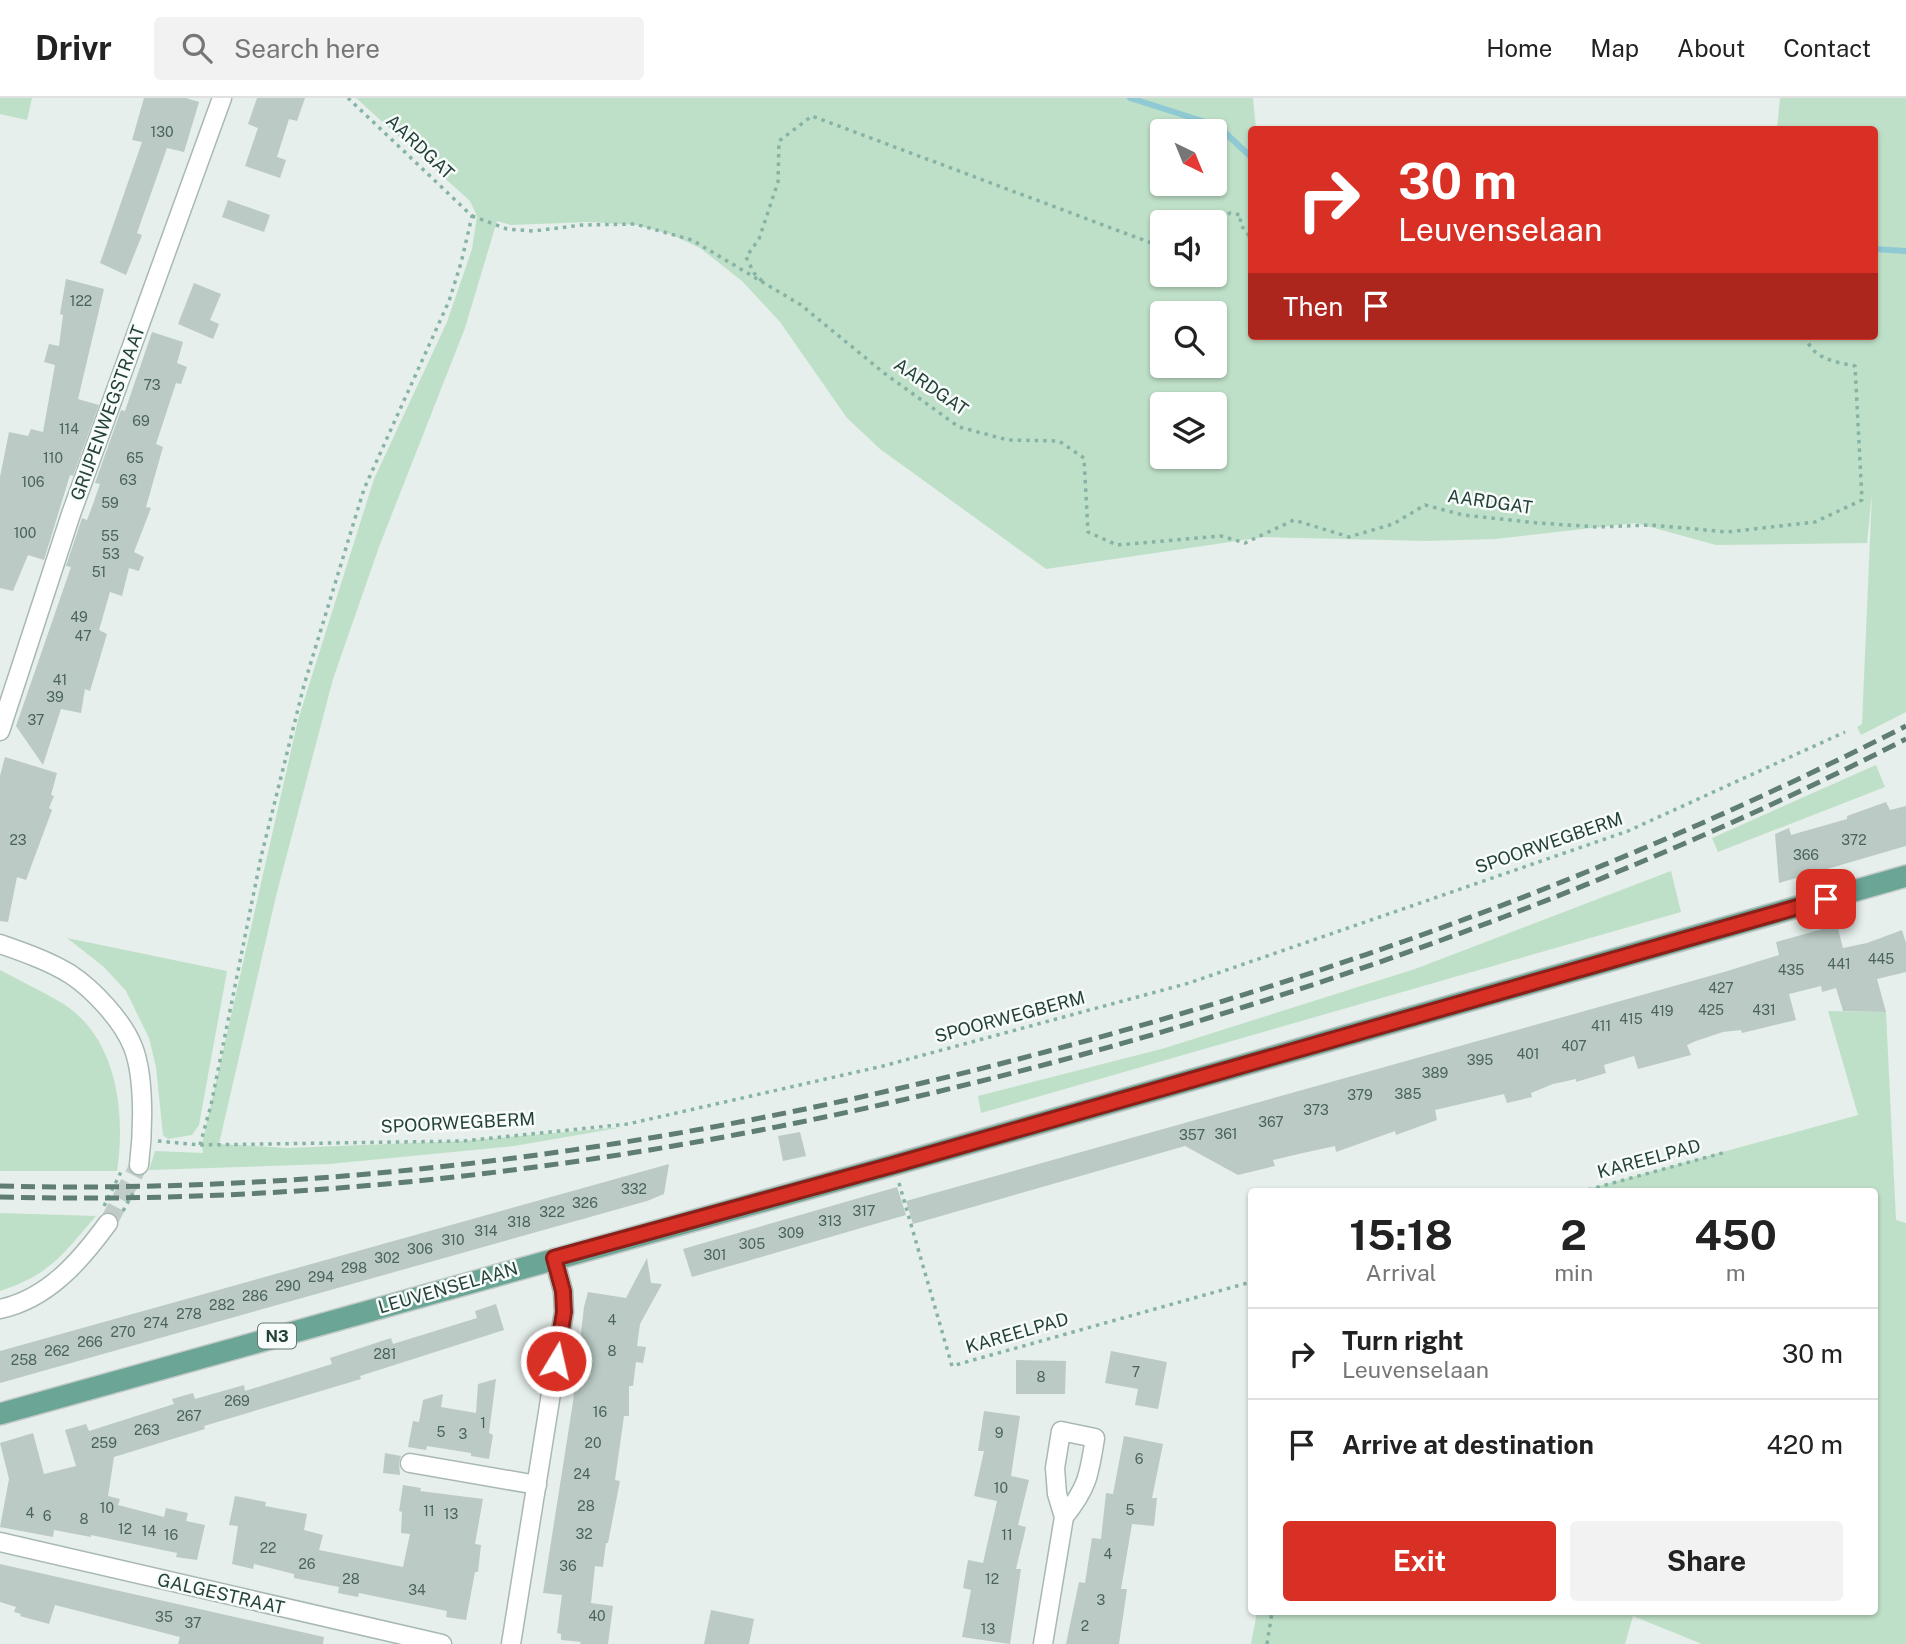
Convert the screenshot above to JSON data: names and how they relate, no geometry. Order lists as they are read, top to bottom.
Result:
{
  "streets": {
    "main road": ["LEUVENSELAAN", "N3"],
    "street": ["GRIJPENWEGSTRAAT", "GALGESTRAAT"],
    "path": ["AARDGAT", "SPOORWEGBERM", "KAREELPAD"]
  },
  "crossings": [
    ["KAREELPAD", "LEUVENSELAAN"]
  ],
  "house_numbers": [
    "130",
    "122",
    "73",
    "69",
    "114",
    "110",
    "65",
    "63",
    "106",
    "59",
    "100",
    "55",
    "53",
    "51",
    "49",
    "47",
    "41",
    "39",
    "37",
    "23",
    "372",
    "366",
    "445",
    "441",
    "435",
    "427",
    "425",
    "431",
    "419",
    "415",
    "411",
    "407",
    "401",
    "395",
    "389",
    "385",
    "379",
    "373",
    "367",
    "361",
    "357",
    "332",
    "326",
    "317",
    "322",
    "313",
    "318",
    "314",
    "309",
    "310",
    "305",
    "306",
    "301",
    "302",
    "298",
    "294",
    "290",
    "286",
    "282",
    "278",
    "4",
    "274",
    "270",
    "266",
    "262",
    "8",
    "281",
    "258",
    "7",
    "8",
    "269",
    "16",
    "267",
    "1",
    "263",
    "5",
    "9",
    "3",
    "259",
    "20",
    "6",
    "24",
    "10",
    "28",
    "10",
    "5",
    "11",
    "4",
    "13",
    "6",
    "8",
    "12",
    "14",
    "32",
    "16",
    "11",
    "22",
    "4",
    "26",
    "36",
    "28",
    "12",
    "34",
    "3",
    "40",
    "35",
    "37",
    "2",
    "13"
  ],
  "north": "bottom right",
  "page": {
    "header": "Drivr",
    "search": "Search here",
    "nav": [
      "Home",
      "Map",
      "About",
      "Contact"
    ],
    "turn": ["30 m", "Leuvenselaan"],
    "then": "Then",
    "eta": [
      "15:18",
      "Arrival",
      "2",
      "min",
      "450",
      "m"
    ],
    "list": [
      {
        "name": "Turn right",
        "note": "Leuvenselaan",
        "value": "30 m"
      },
      {
        "name": "Arrive at destination",
        "value": "420 m"
      }
    ],
    "buttons": ["Exit", "Share"]
  }
}
